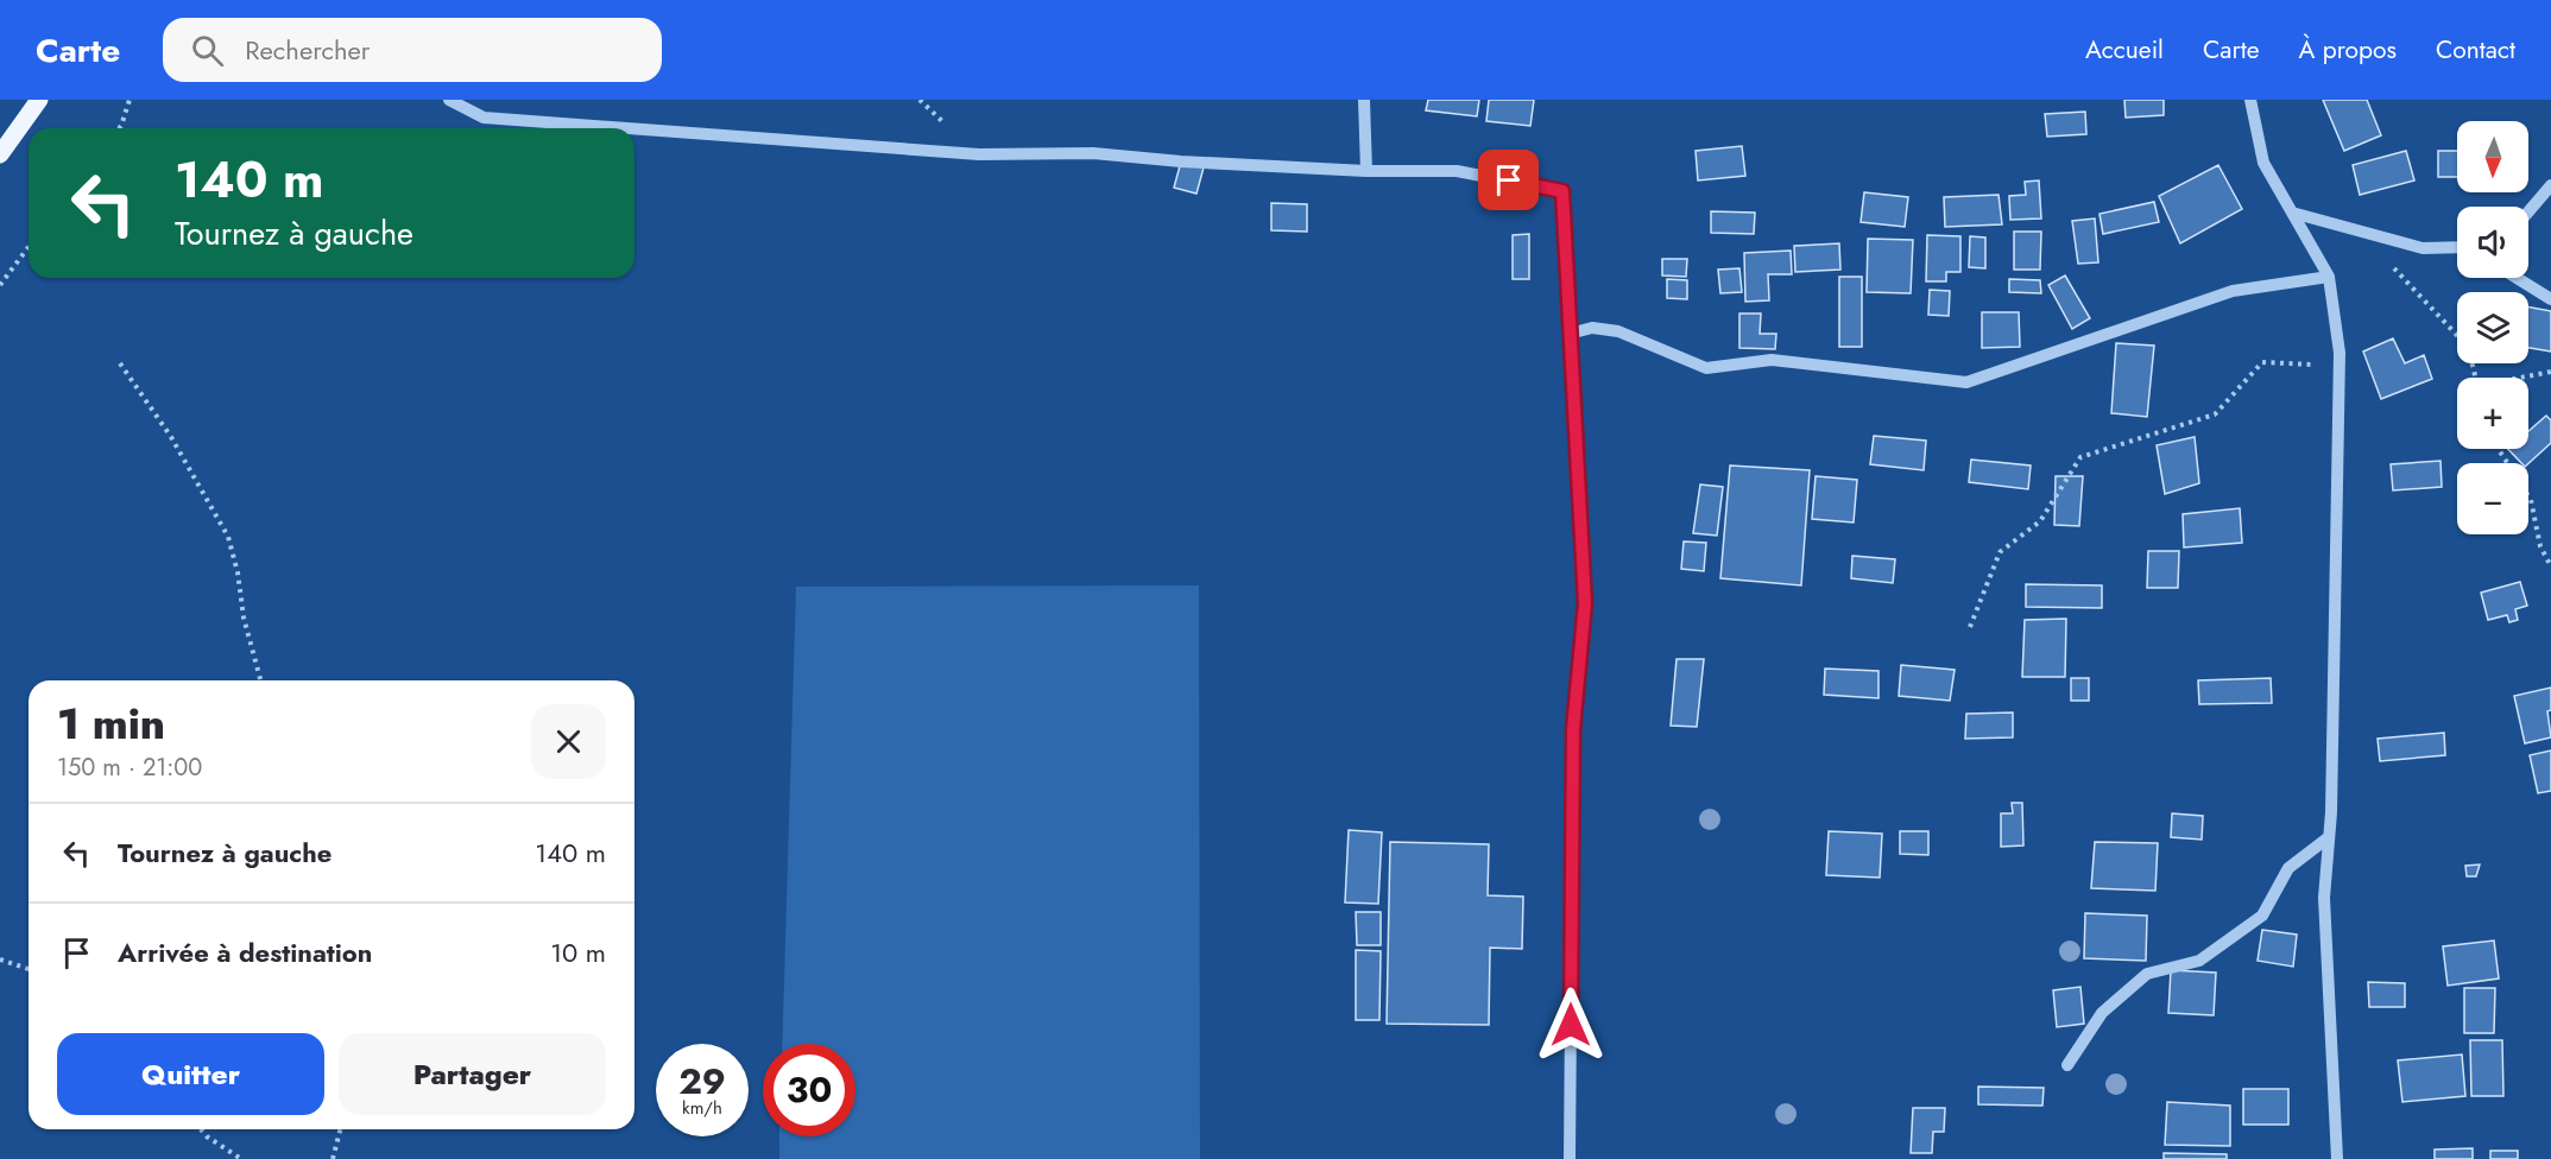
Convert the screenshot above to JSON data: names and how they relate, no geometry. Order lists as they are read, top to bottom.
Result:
{
  "north": "bottom",
  "page": {
    "header": "Carte",
    "search": "Rechercher",
    "nav": [
      "Accueil",
      "Carte",
      "À propos",
      "Contact"
    ],
    "map_buttons": ["+", "−"],
    "turn": ["140 m", "Tournez à gauche"],
    "heading": ["1 min", "150 m · 21:00"],
    "list": [
      {
        "name": "Tournez à gauche",
        "value": "140 m"
      },
      {
        "name": "Arrivée à destination",
        "value": "10 m"
      }
    ],
    "buttons": ["Quitter", "Partager"],
    "speed": "29 km/h",
    "limit": "30"
  }
}
